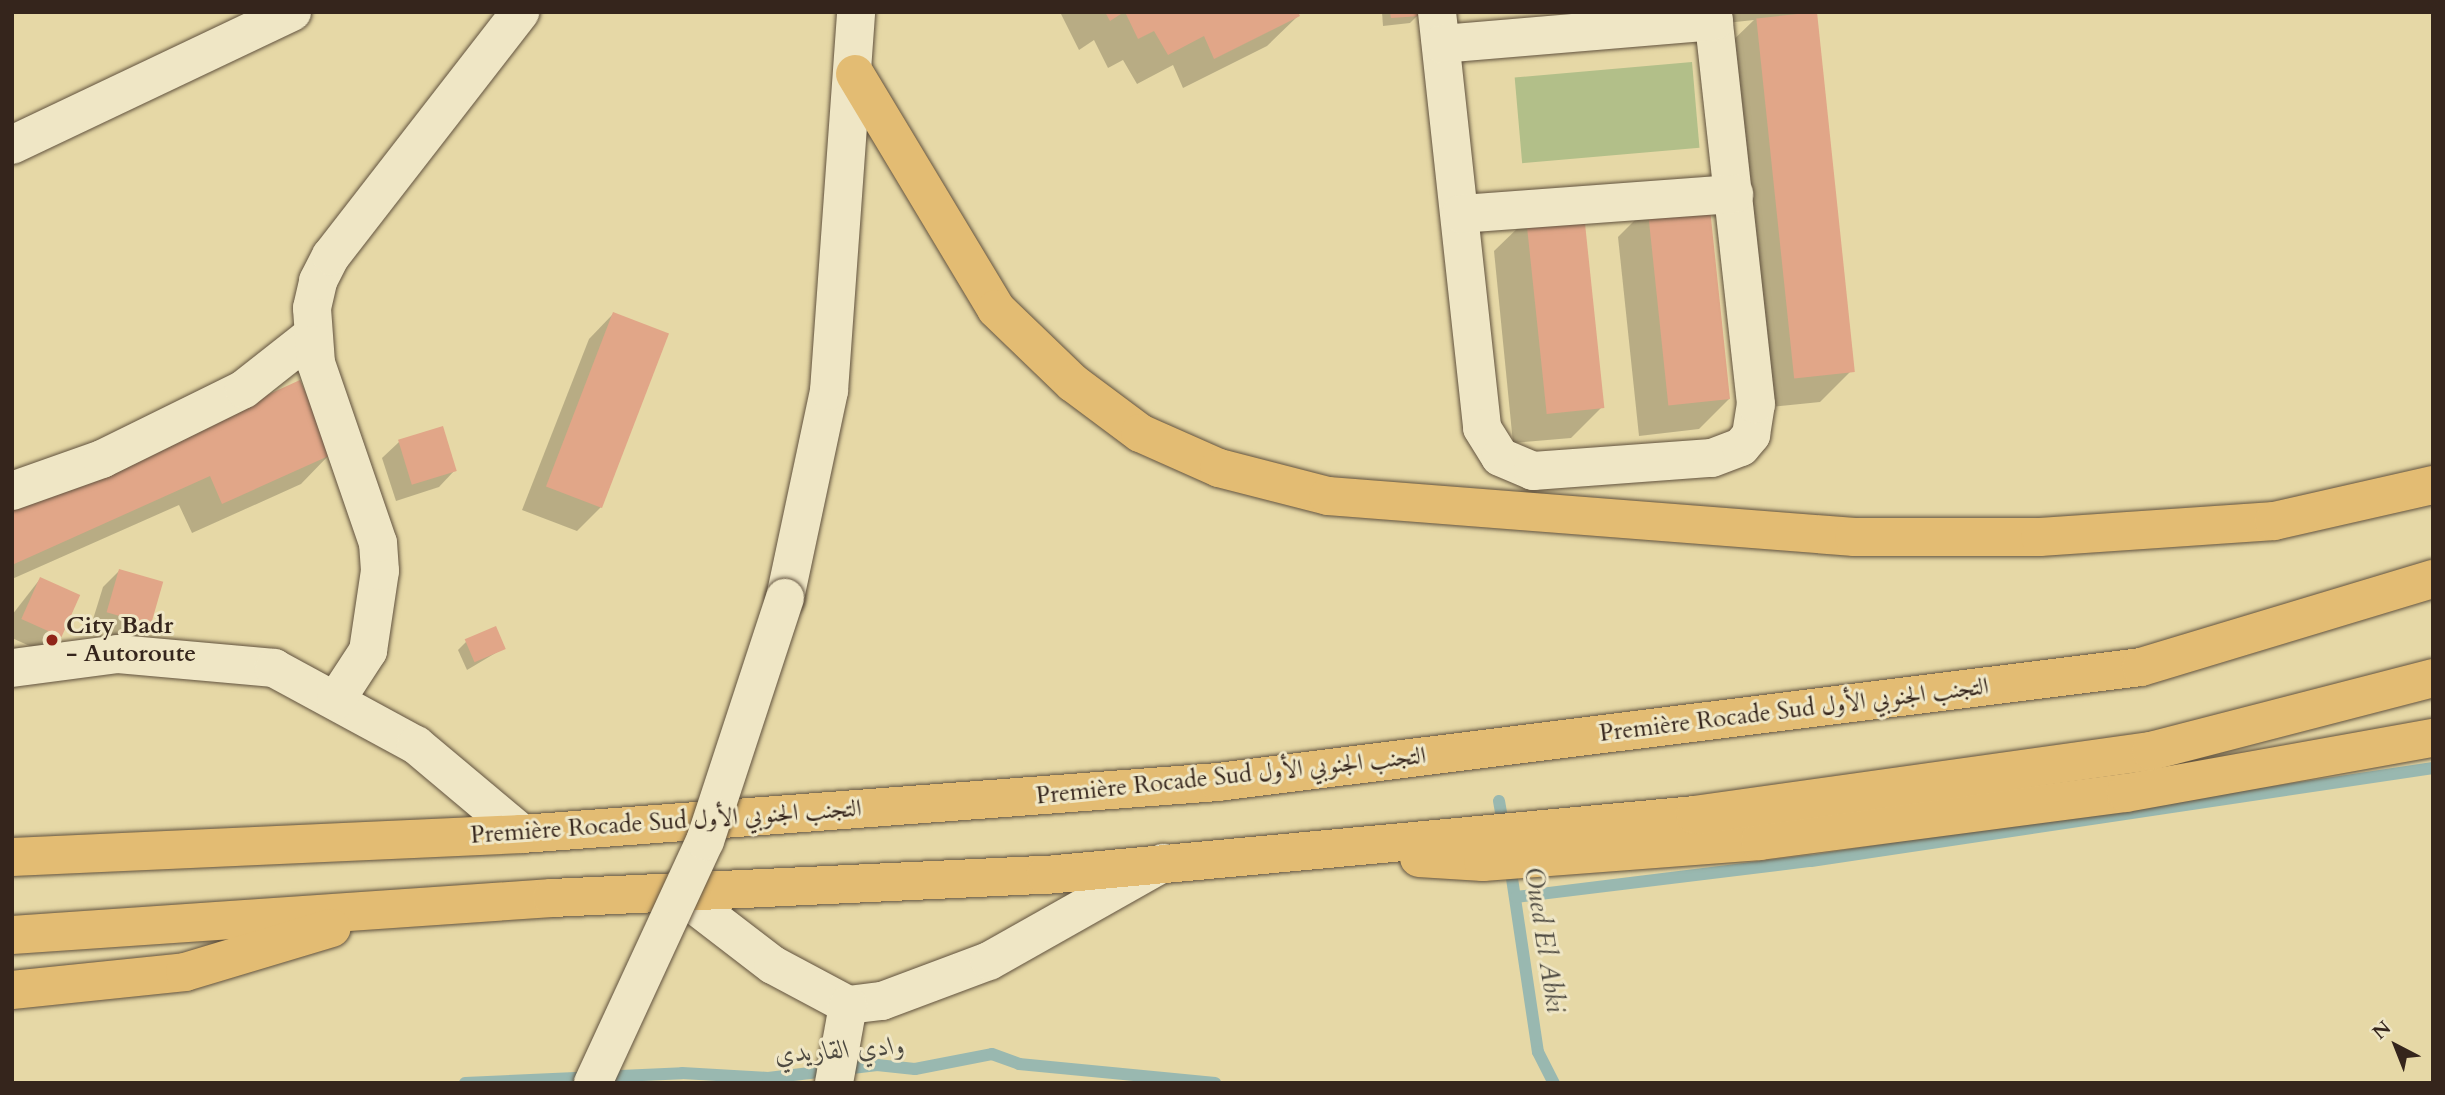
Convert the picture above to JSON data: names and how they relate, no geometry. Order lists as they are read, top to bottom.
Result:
{
  "streets": {
    "highway": ["Première Rocade Sud التجنب الجنوبي الأول"]
  },
  "water": ["Oued El Abki", "وادي القاريدي"],
  "places": ["City Badr - Autoroute"],
  "north": "top left"
}
